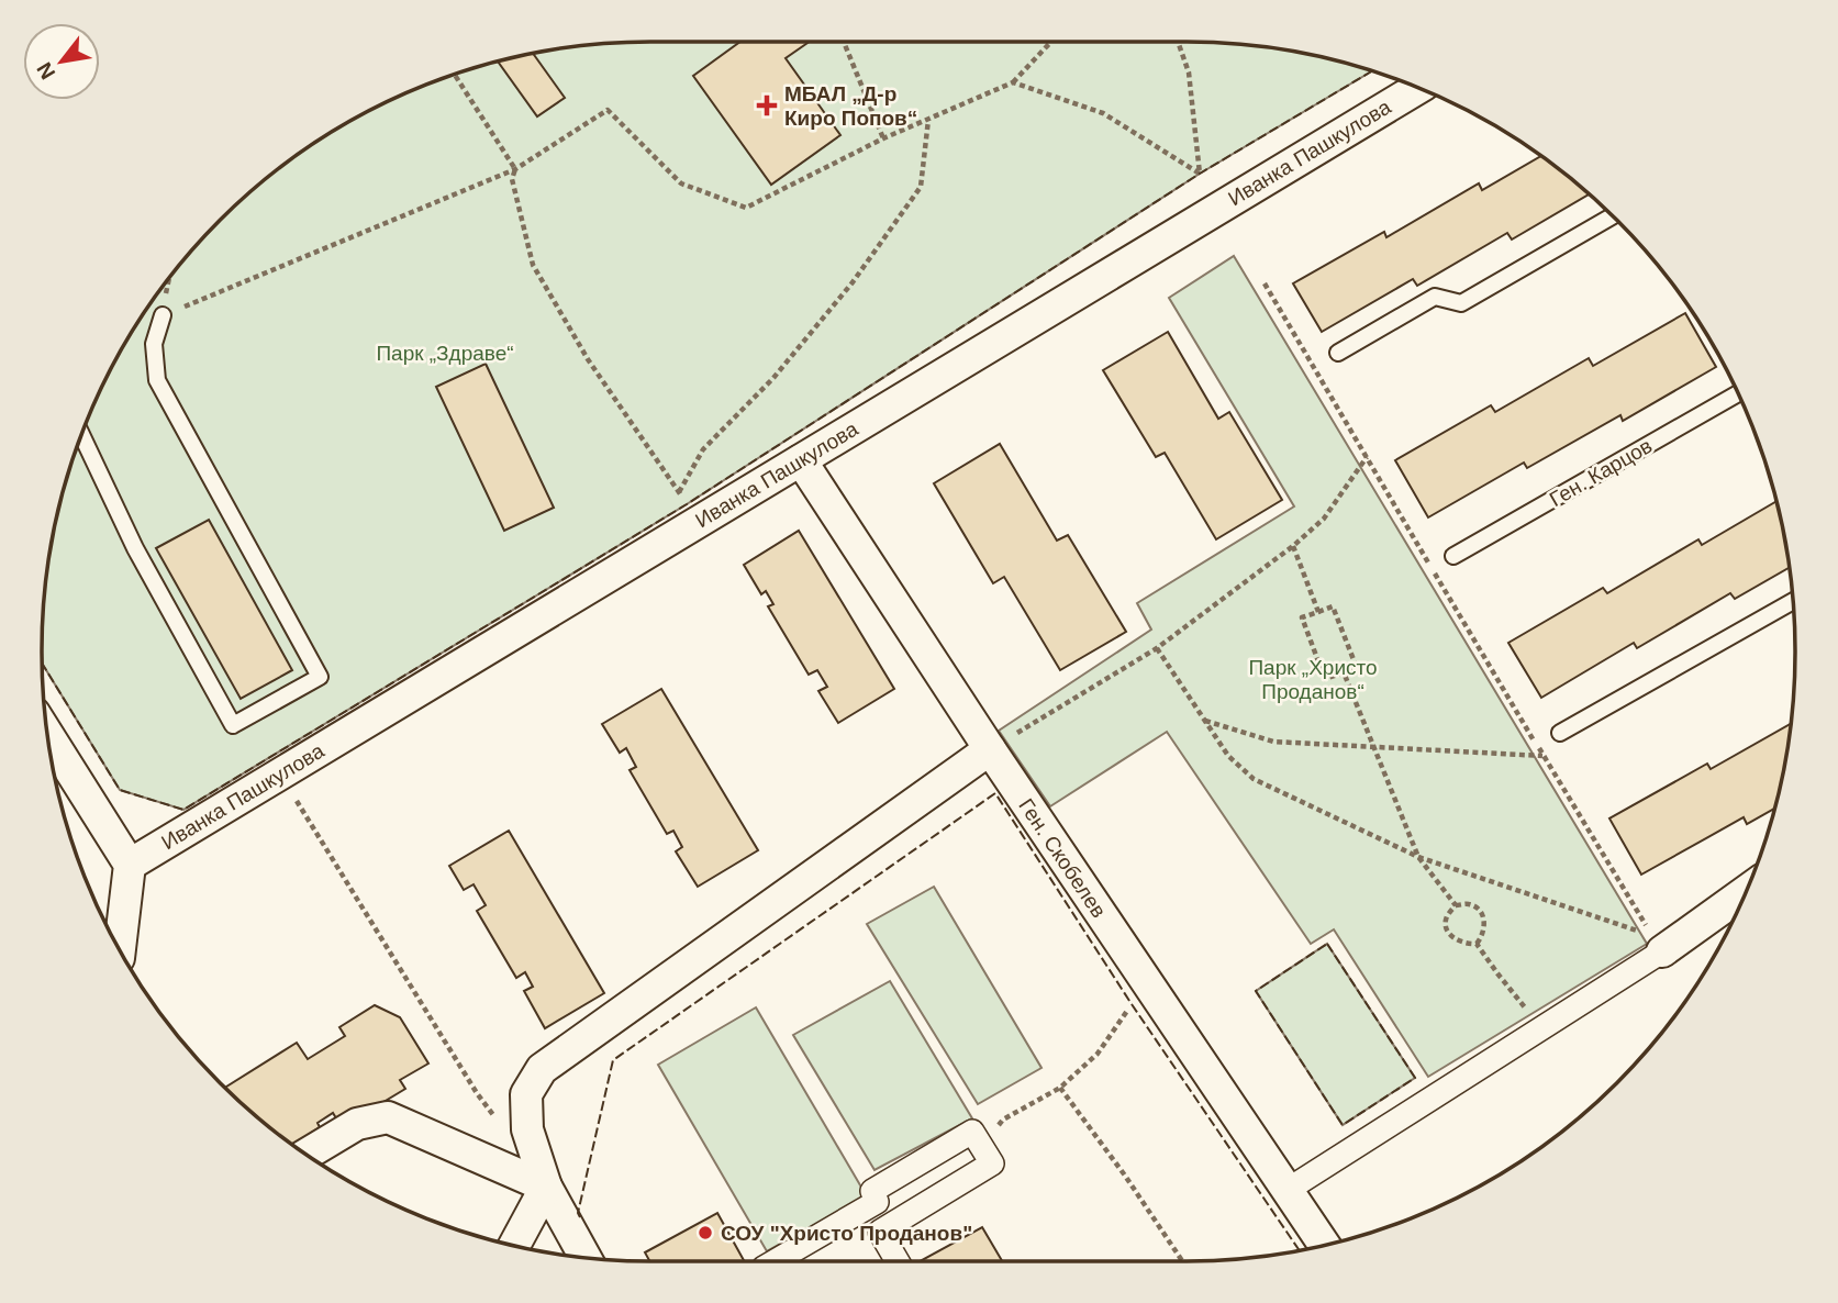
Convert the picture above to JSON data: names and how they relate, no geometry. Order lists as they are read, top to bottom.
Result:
{
  "streets": {
    "street": ["Иванка Пашкулова", "Ген. Скобелев"],
    "lane": ["Ген. Карцов"]
  },
  "crossings": [
    ["Иванка Пашкулова", "Ген. Скобелев"]
  ],
  "parks": ["Парк „Здраве“", "Парк „Христо Проданов“"],
  "places": {
    "health": ["МБАЛ „Д-р Киро Попов“"],
    "other": ["СОУ \"Христо Проданов\""]
  },
  "north": "bottom left"
}
